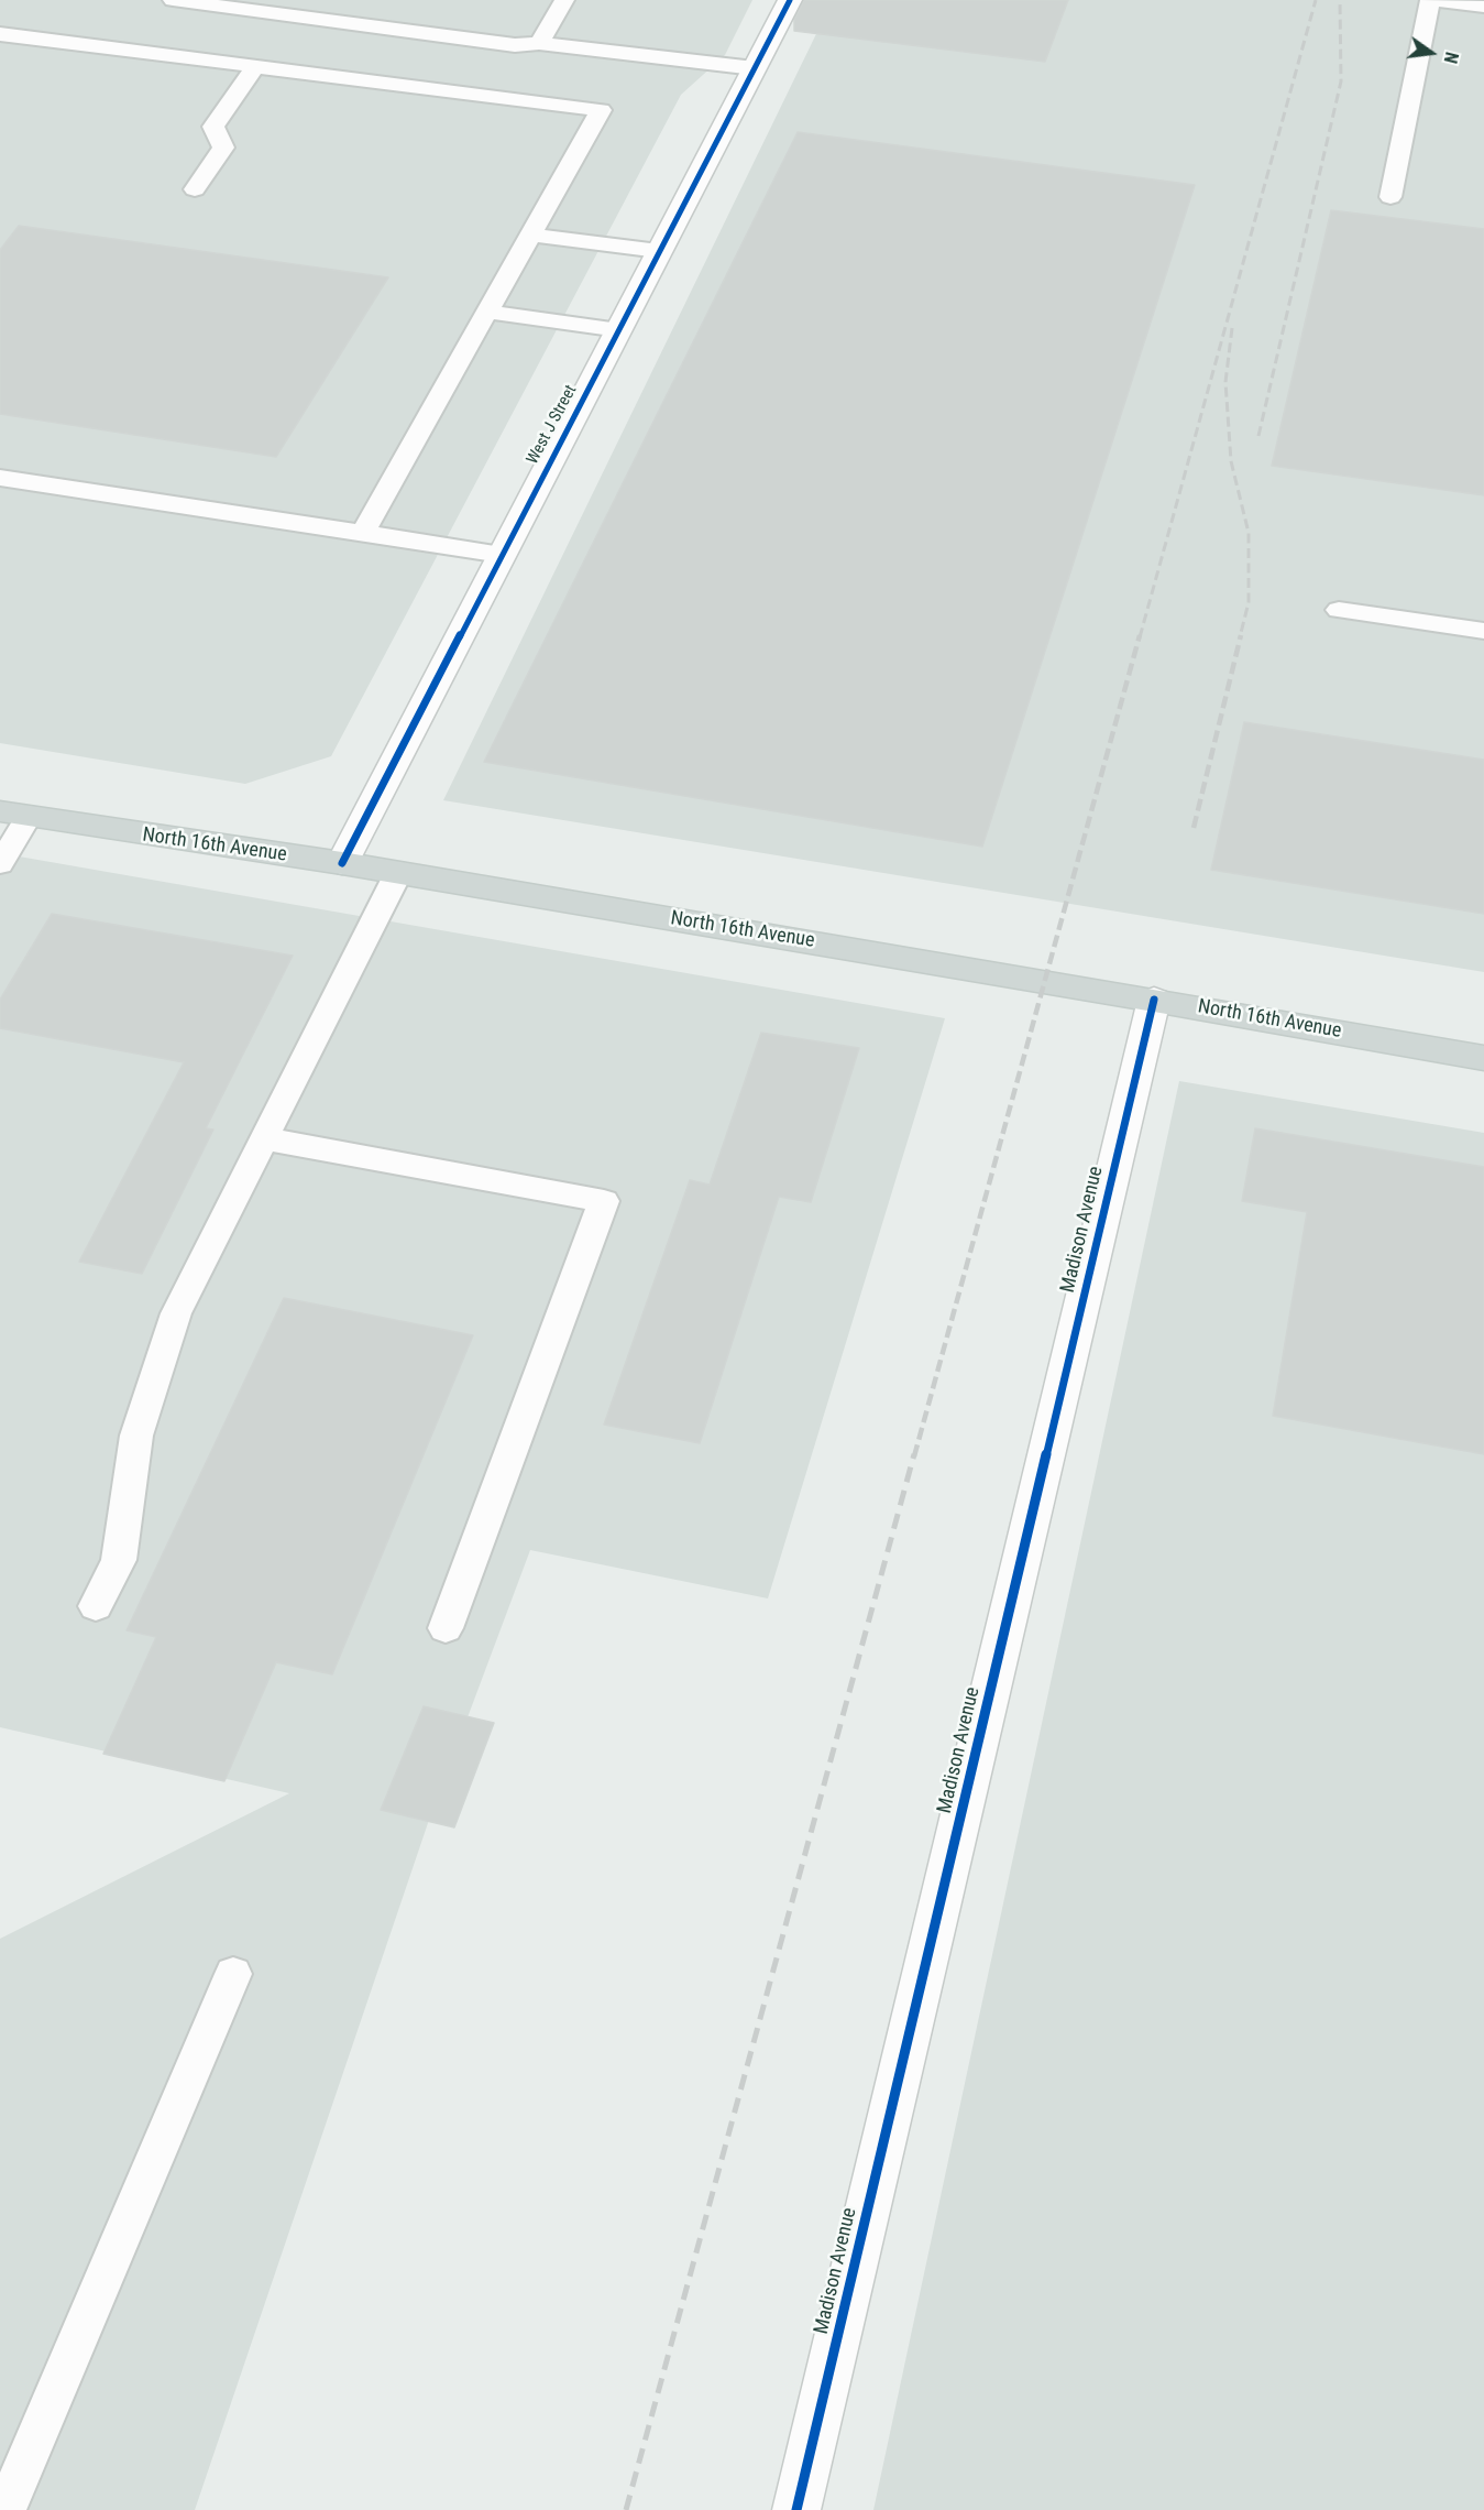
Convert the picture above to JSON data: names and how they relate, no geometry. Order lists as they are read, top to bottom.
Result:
{
  "streets": {
    "main road": ["North 16th Avenue"],
    "street": ["West J Street", "Madison Avenue"]
  },
  "crossings": [
    ["West J Street", "North 16th Avenue"],
    ["North 16th Avenue", "Madison Avenue"]
  ],
  "north": "right"
}
